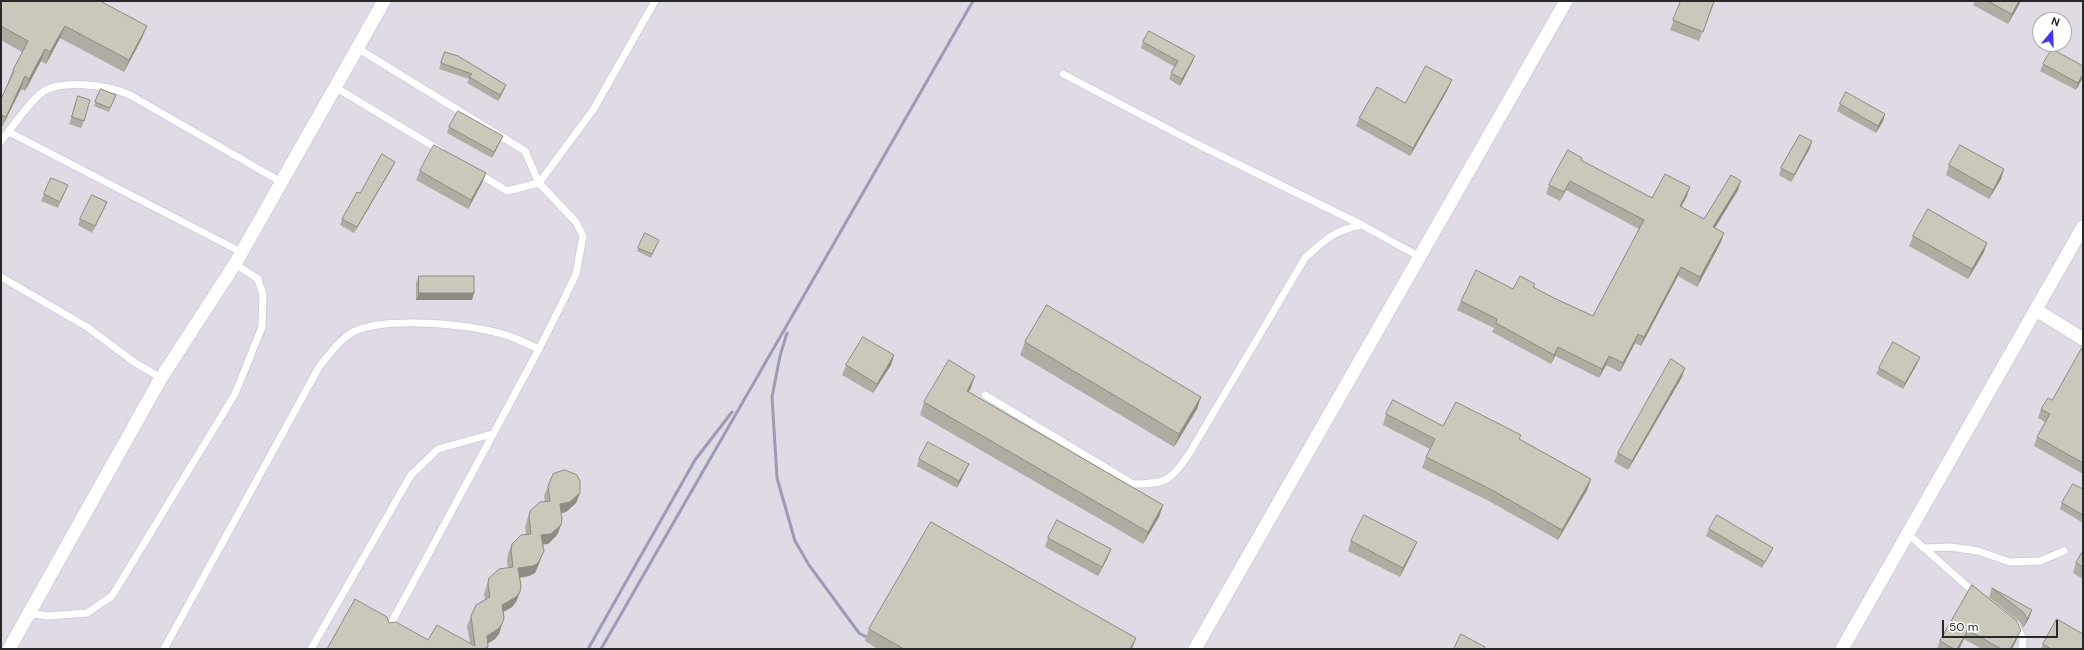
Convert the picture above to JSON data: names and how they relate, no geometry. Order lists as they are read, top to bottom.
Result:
{
  "scale_bar": "50 m",
  "north": "top"
}
